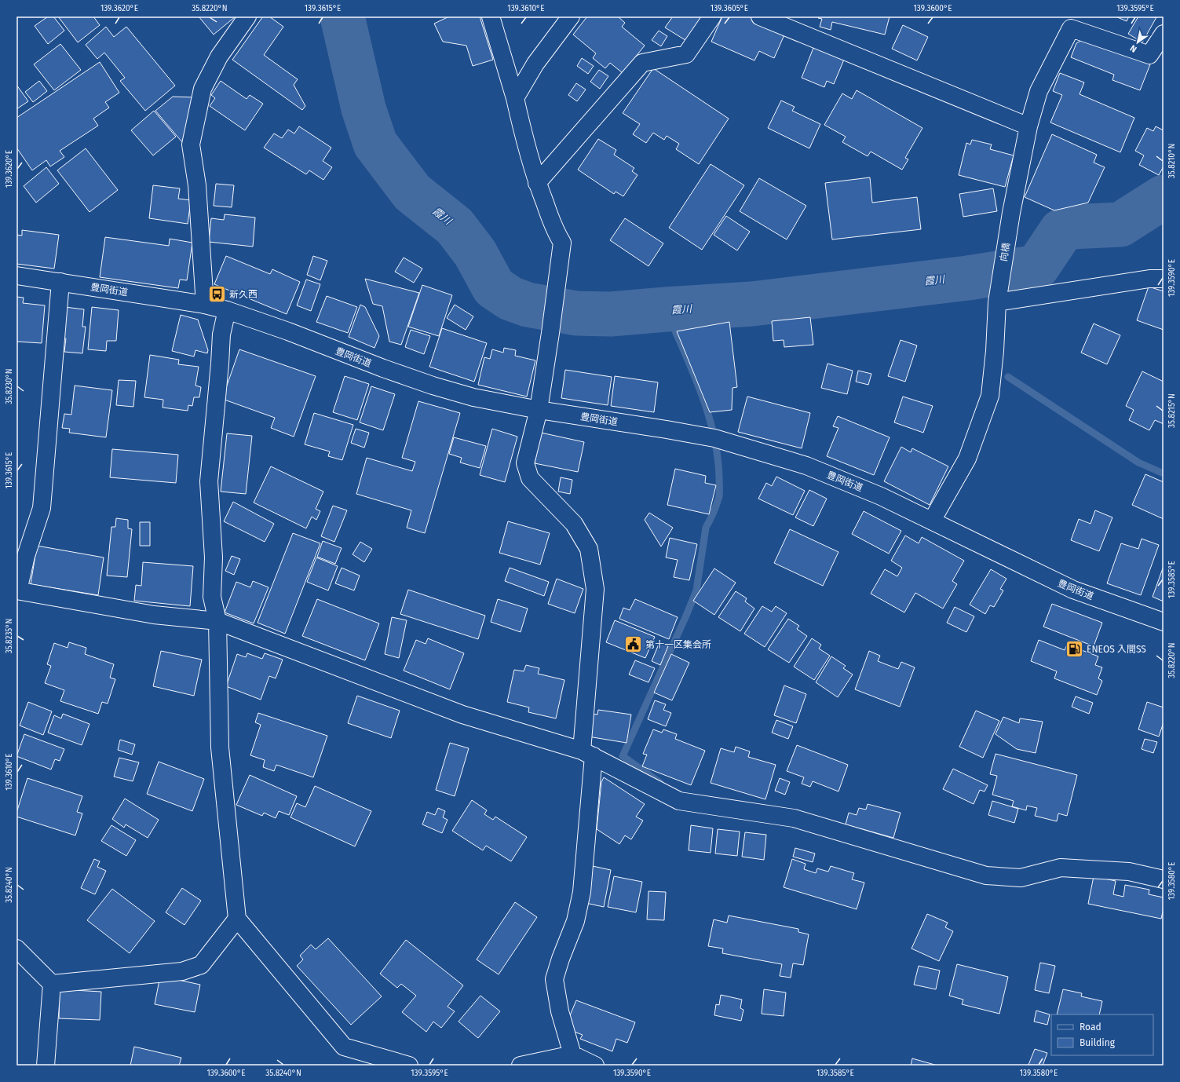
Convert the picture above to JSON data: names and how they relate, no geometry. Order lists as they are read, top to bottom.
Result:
{
  "streets": {
    "street": ["向橋", "豊岡街道"]
  },
  "crossings": [
    ["向橋", "豊岡街道"]
  ],
  "water": ["霞川"],
  "places": {
    "bus stop": ["新久西"],
    "public building": ["第十一区集会所"],
    "fuel station": ["ENEOS 入間SS"]
  },
  "legend": ["Road", "Building"],
  "north": "bottom left",
  "coordinates": [
    "139.3620°E",
    "35.8220°N",
    "139.3615°E",
    "139.3610°E",
    "139.3605°E",
    "139.3600°E",
    "139.3595°E",
    "35.8210°N",
    "139.3590°E",
    "35.8230°N",
    "35.8215°N",
    "139.3585°E",
    "35.8235°N",
    "139.3580°E",
    "35.8240°N"
  ]
}
